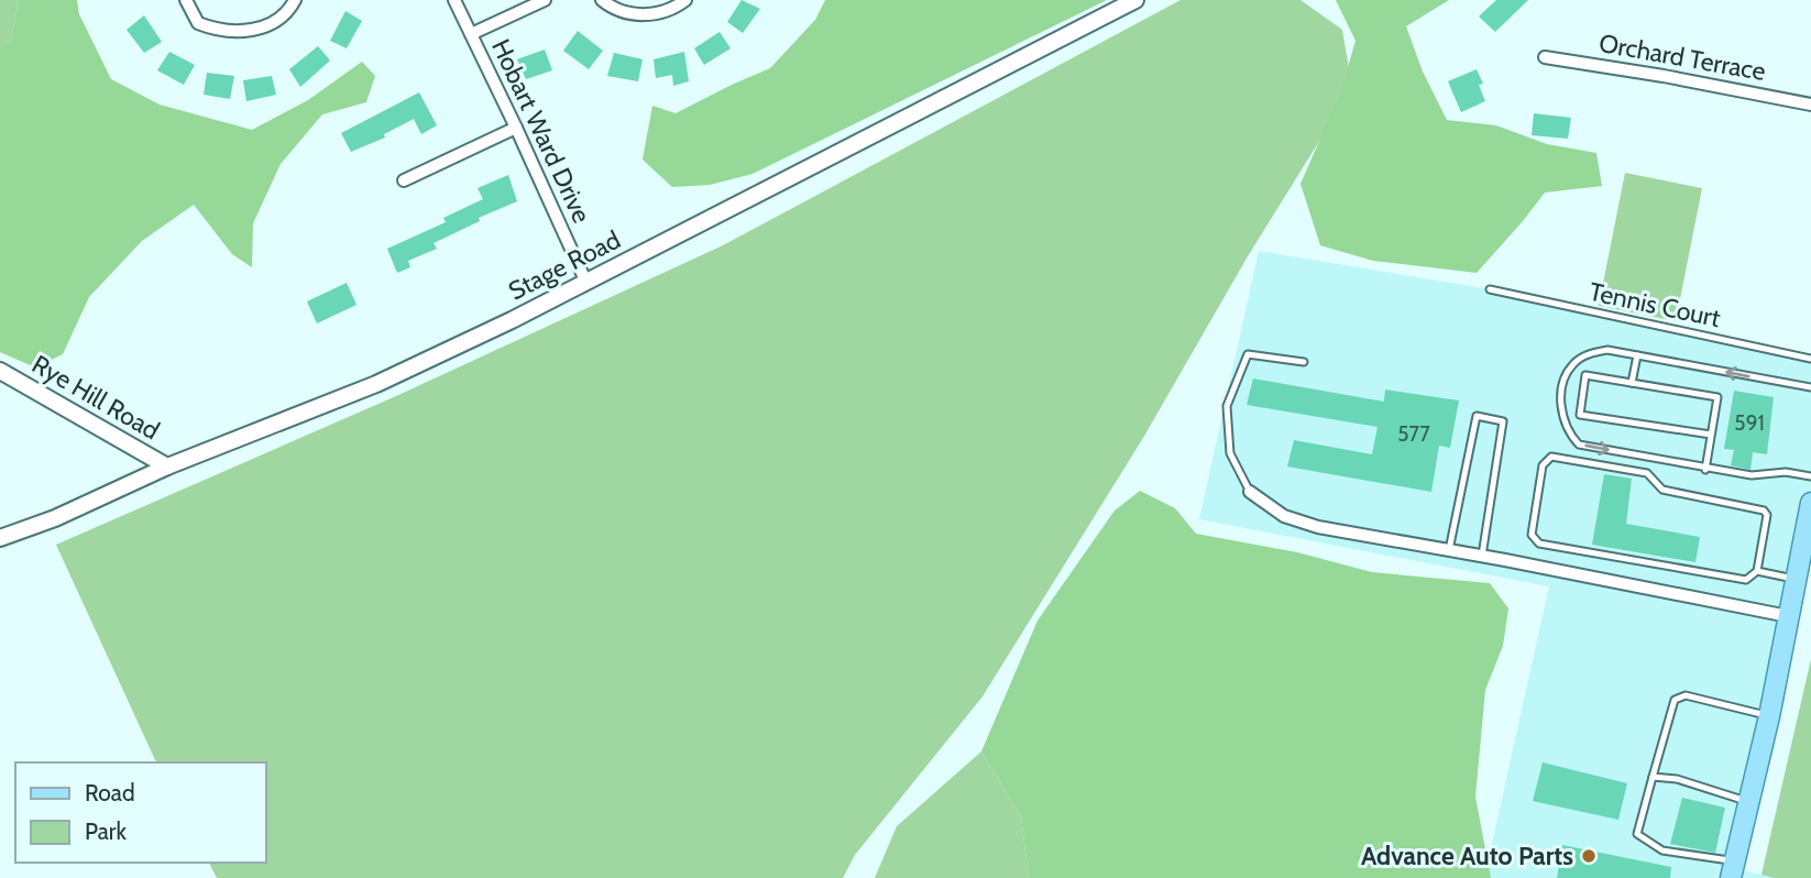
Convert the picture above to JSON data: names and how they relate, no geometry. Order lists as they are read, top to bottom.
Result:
{
  "streets": {
    "street": [
      "Orchard Terrace",
      "Hobart Ward Drive",
      "Stage Road",
      "Rye Hill Road"
    ],
    "lane": ["Tennis Court"]
  },
  "crossings": [
    ["Hobart Ward Drive", "Stage Road"],
    ["Stage Road", "Rye Hill Road"]
  ],
  "places": ["Advance Auto Parts"],
  "house_numbers": ["591", "577"],
  "legend": ["Road", "Park"]
}
